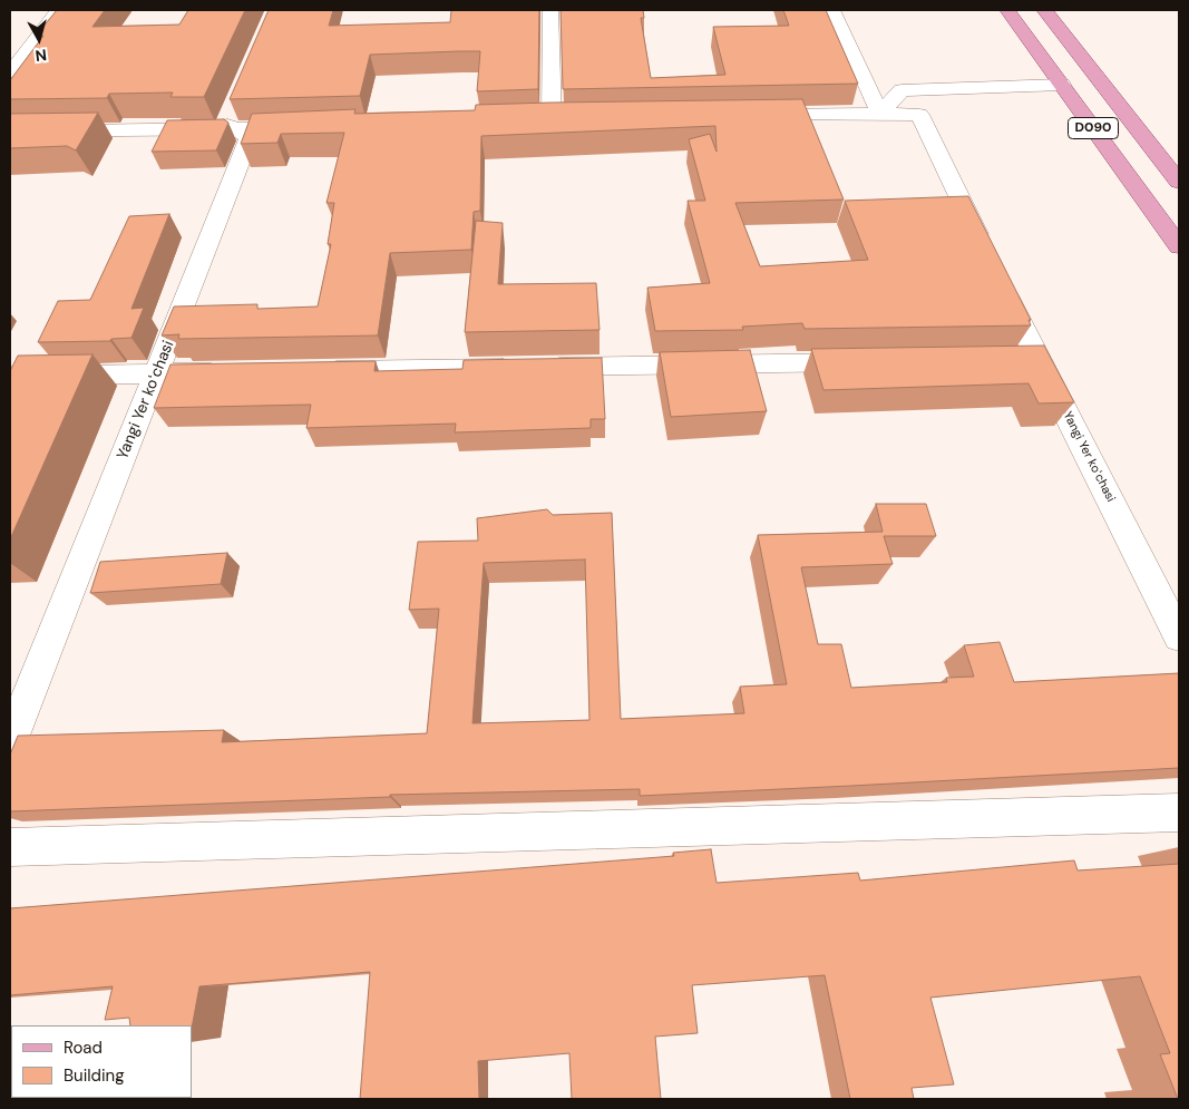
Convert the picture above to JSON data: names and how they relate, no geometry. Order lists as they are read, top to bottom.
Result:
{
  "streets": {
    "main road": ["D090"],
    "street": ["Yangi Yer koʻchasi"]
  },
  "legend": ["Road", "Building"],
  "north": "bottom"
}
